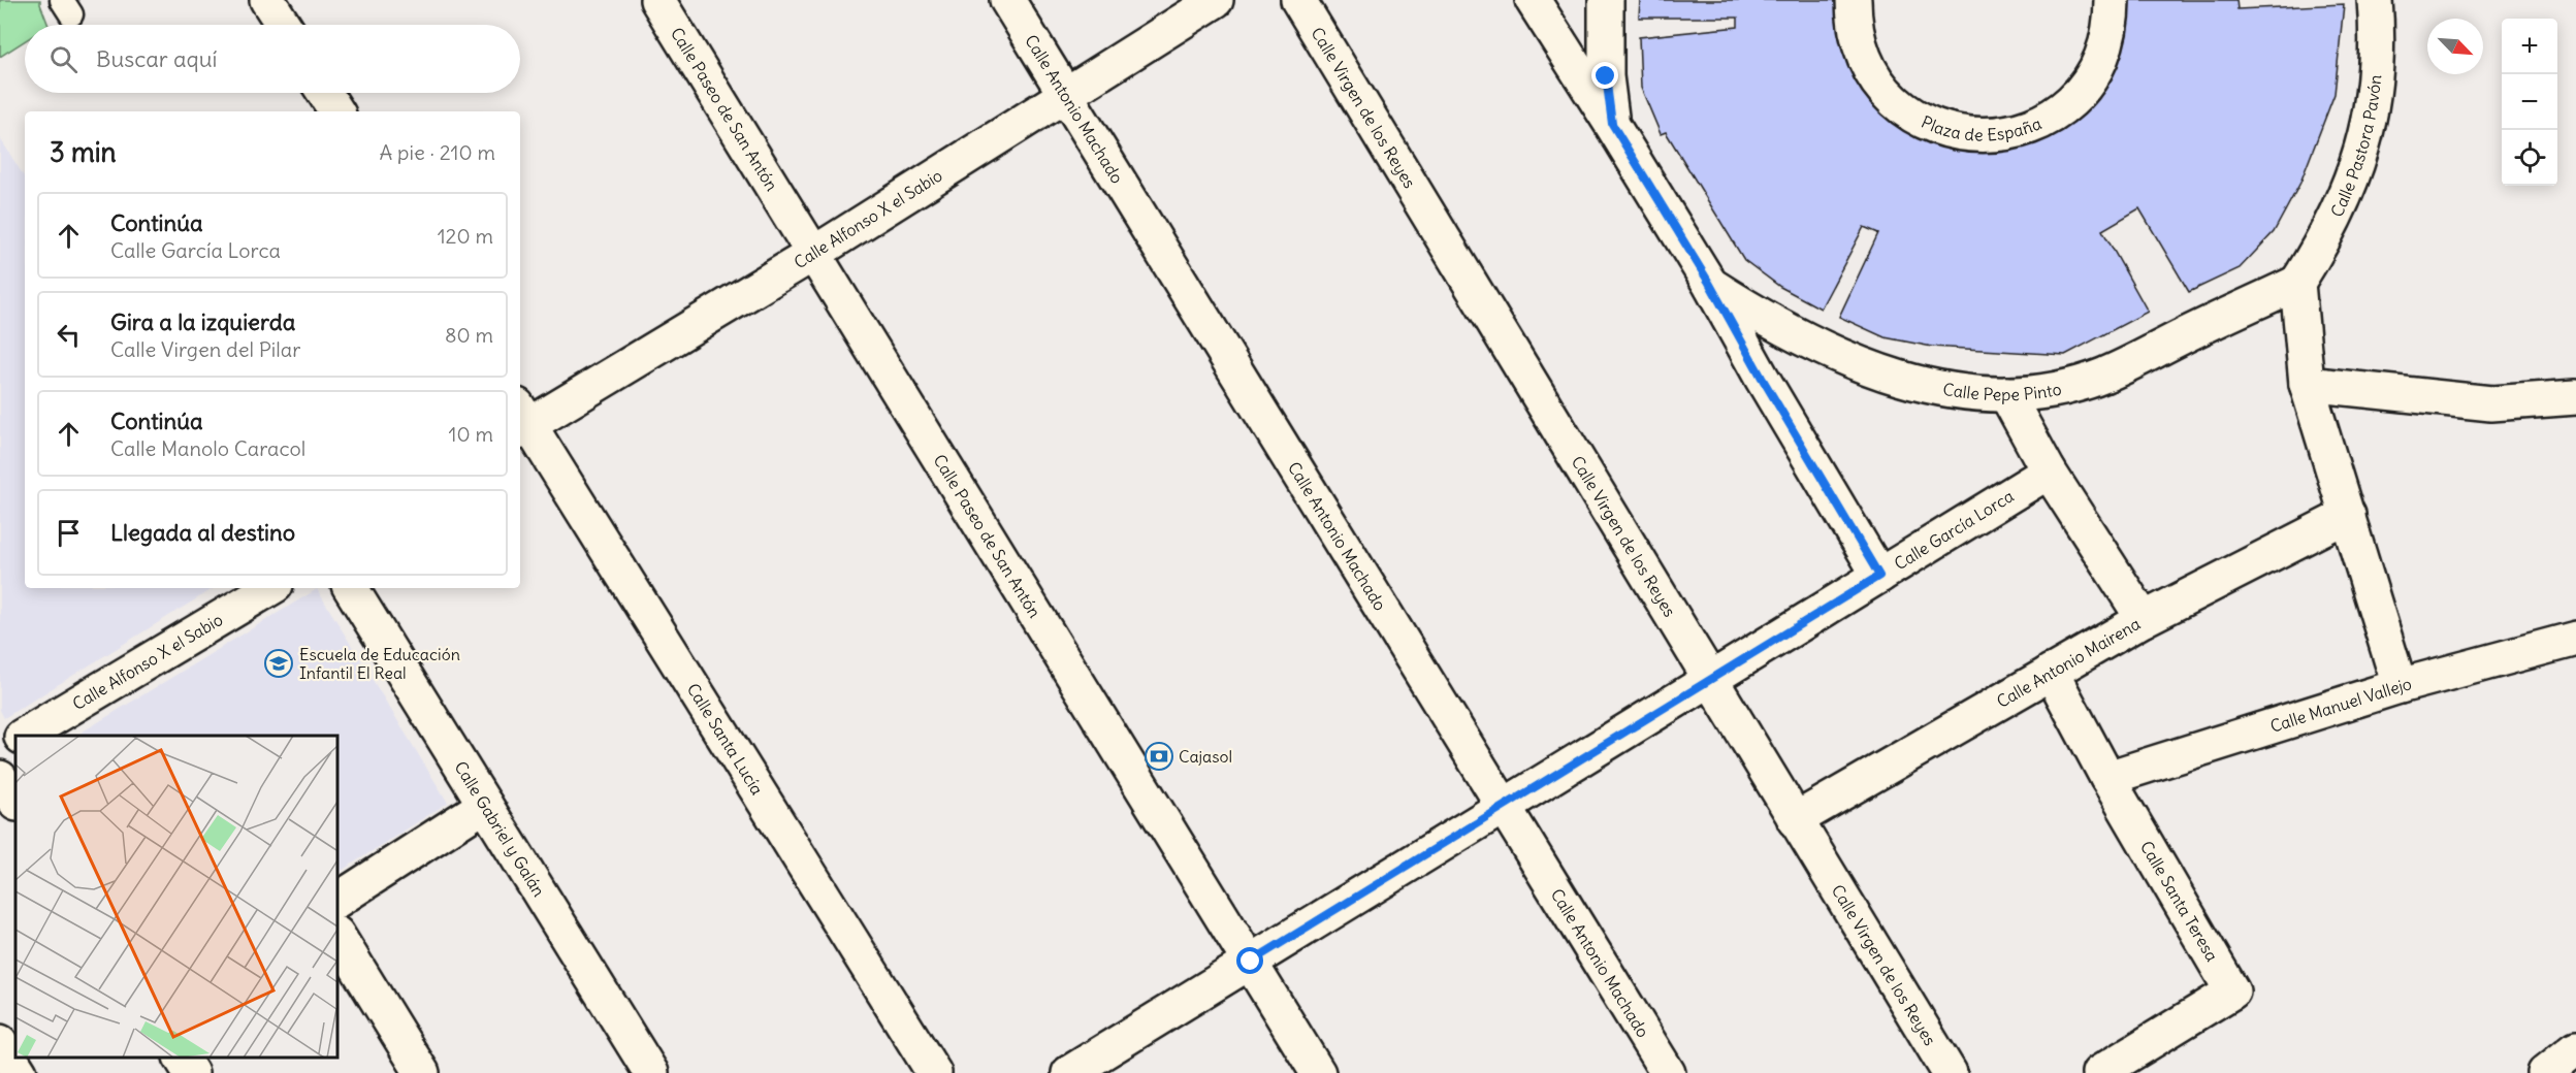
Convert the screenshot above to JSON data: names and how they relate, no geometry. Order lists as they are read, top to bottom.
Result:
{
  "streets": {
    "street": [
      "Calle Virgen de los Reyes",
      "Calle Paseo de San Antón",
      "Calle Antonio Machado",
      "Plaza de España",
      "Calle Pastora Pavón",
      "Calle Alfonso X el Sabio",
      "Calle Pepe Pinto",
      "Calle García Lorca",
      "Calle Antonio Mairena",
      "Calle Manuel Vallejo",
      "Calle Santa Lucía",
      "Calle Gabriel y Galán",
      "Calle Santa Teresa"
    ]
  },
  "crossings": [
    ["Calle Virgen de los Reyes", "Calle García Lorca"],
    ["Calle Virgen de los Reyes", "Calle Antonio Mairena"],
    ["Calle Paseo de San Antón", "Calle Alfonso X el Sabio"],
    ["Calle Paseo de San Antón", "Calle García Lorca"],
    ["Calle Antonio Machado", "Calle Alfonso X el Sabio"],
    ["Calle Antonio Machado", "Calle García Lorca"],
    ["Calle Pastora Pavón", "Calle Pepe Pinto"],
    ["Calle Alfonso X el Sabio", "Calle Santa Lucía"],
    ["Calle Antonio Mairena", "Calle Santa Teresa"],
    ["Calle Manuel Vallejo", "Calle Santa Teresa"]
  ],
  "places": {
    "school or university": ["Escuela de Educación Infantil El Real"],
    "bank": ["Cajasol"]
  },
  "north": "bottom right",
  "page": {
    "map_buttons": ["+", "−"],
    "search": "Buscar aquí",
    "heading": ["3 min", "A pie · 210 m"],
    "list": [
      ["Continúa", "Calle García Lorca", "120 m"],
      ["Gira a la izquierda", "Calle Virgen del Pilar", "80 m"],
      ["Continúa", "Calle Manolo Caracol", "10 m"],
      "Llegada al destino"
    ]
  }
}
